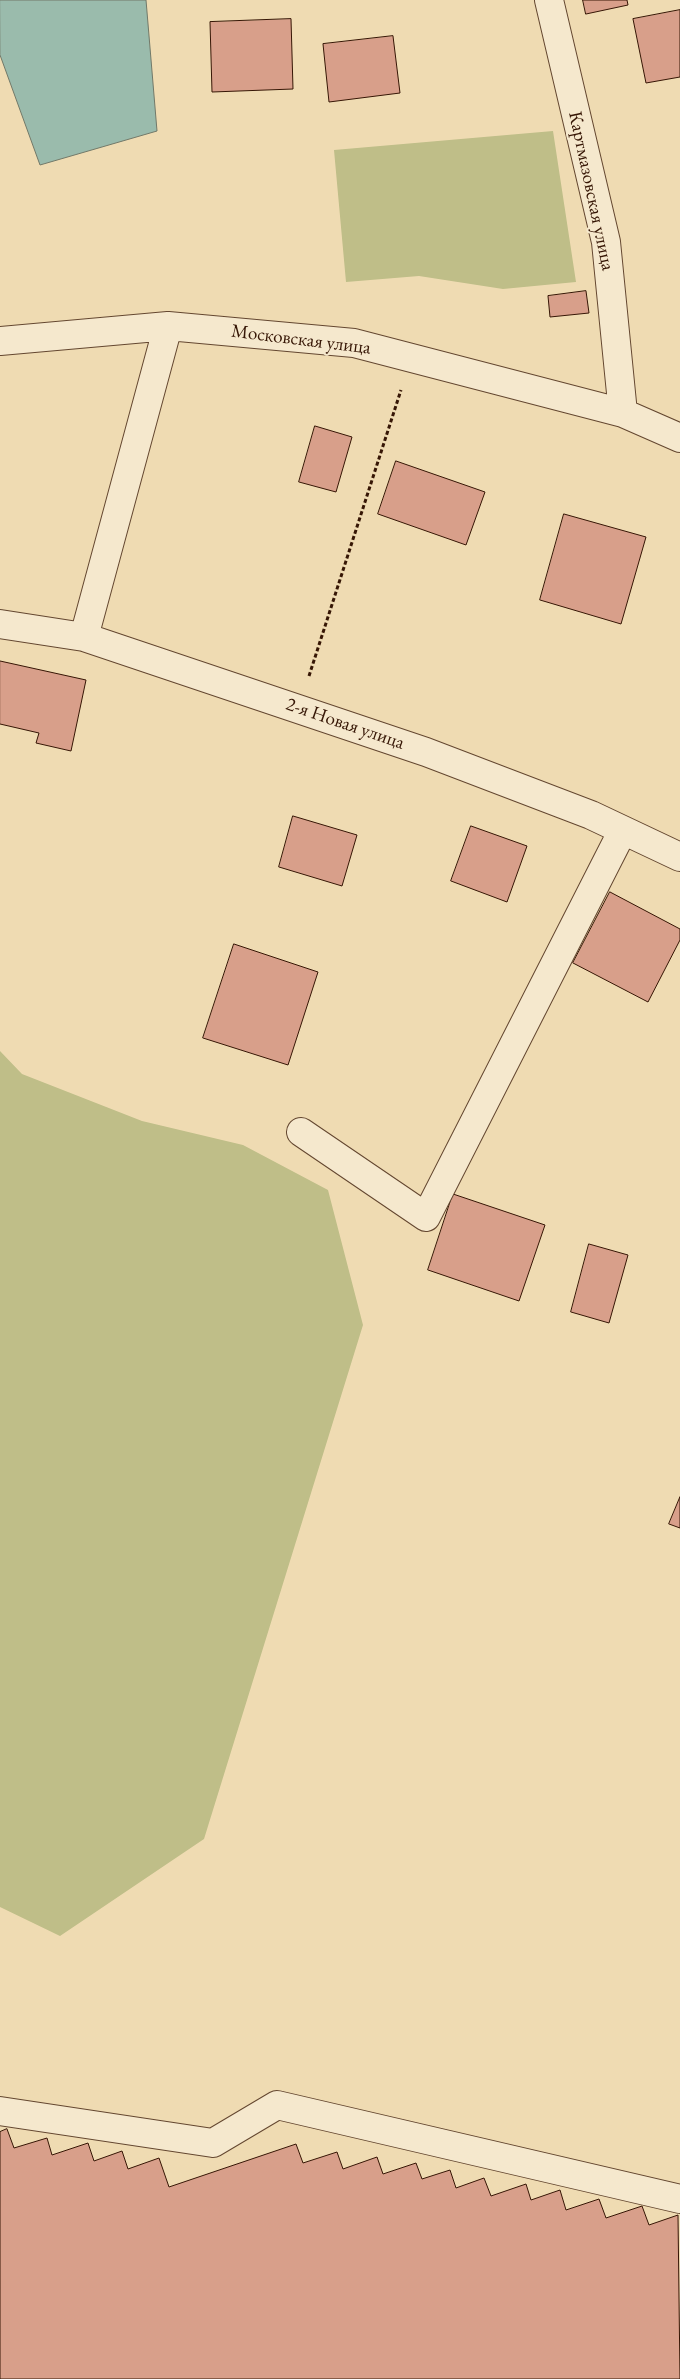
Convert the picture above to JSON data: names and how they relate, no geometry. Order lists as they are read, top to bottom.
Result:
{
  "streets": {
    "street": ["Картмазовская улица", "Московская улица", "2-я Новая улица"]
  },
  "crossings": [
    ["Картмазовская улица", "Московская улица"]
  ]
}
